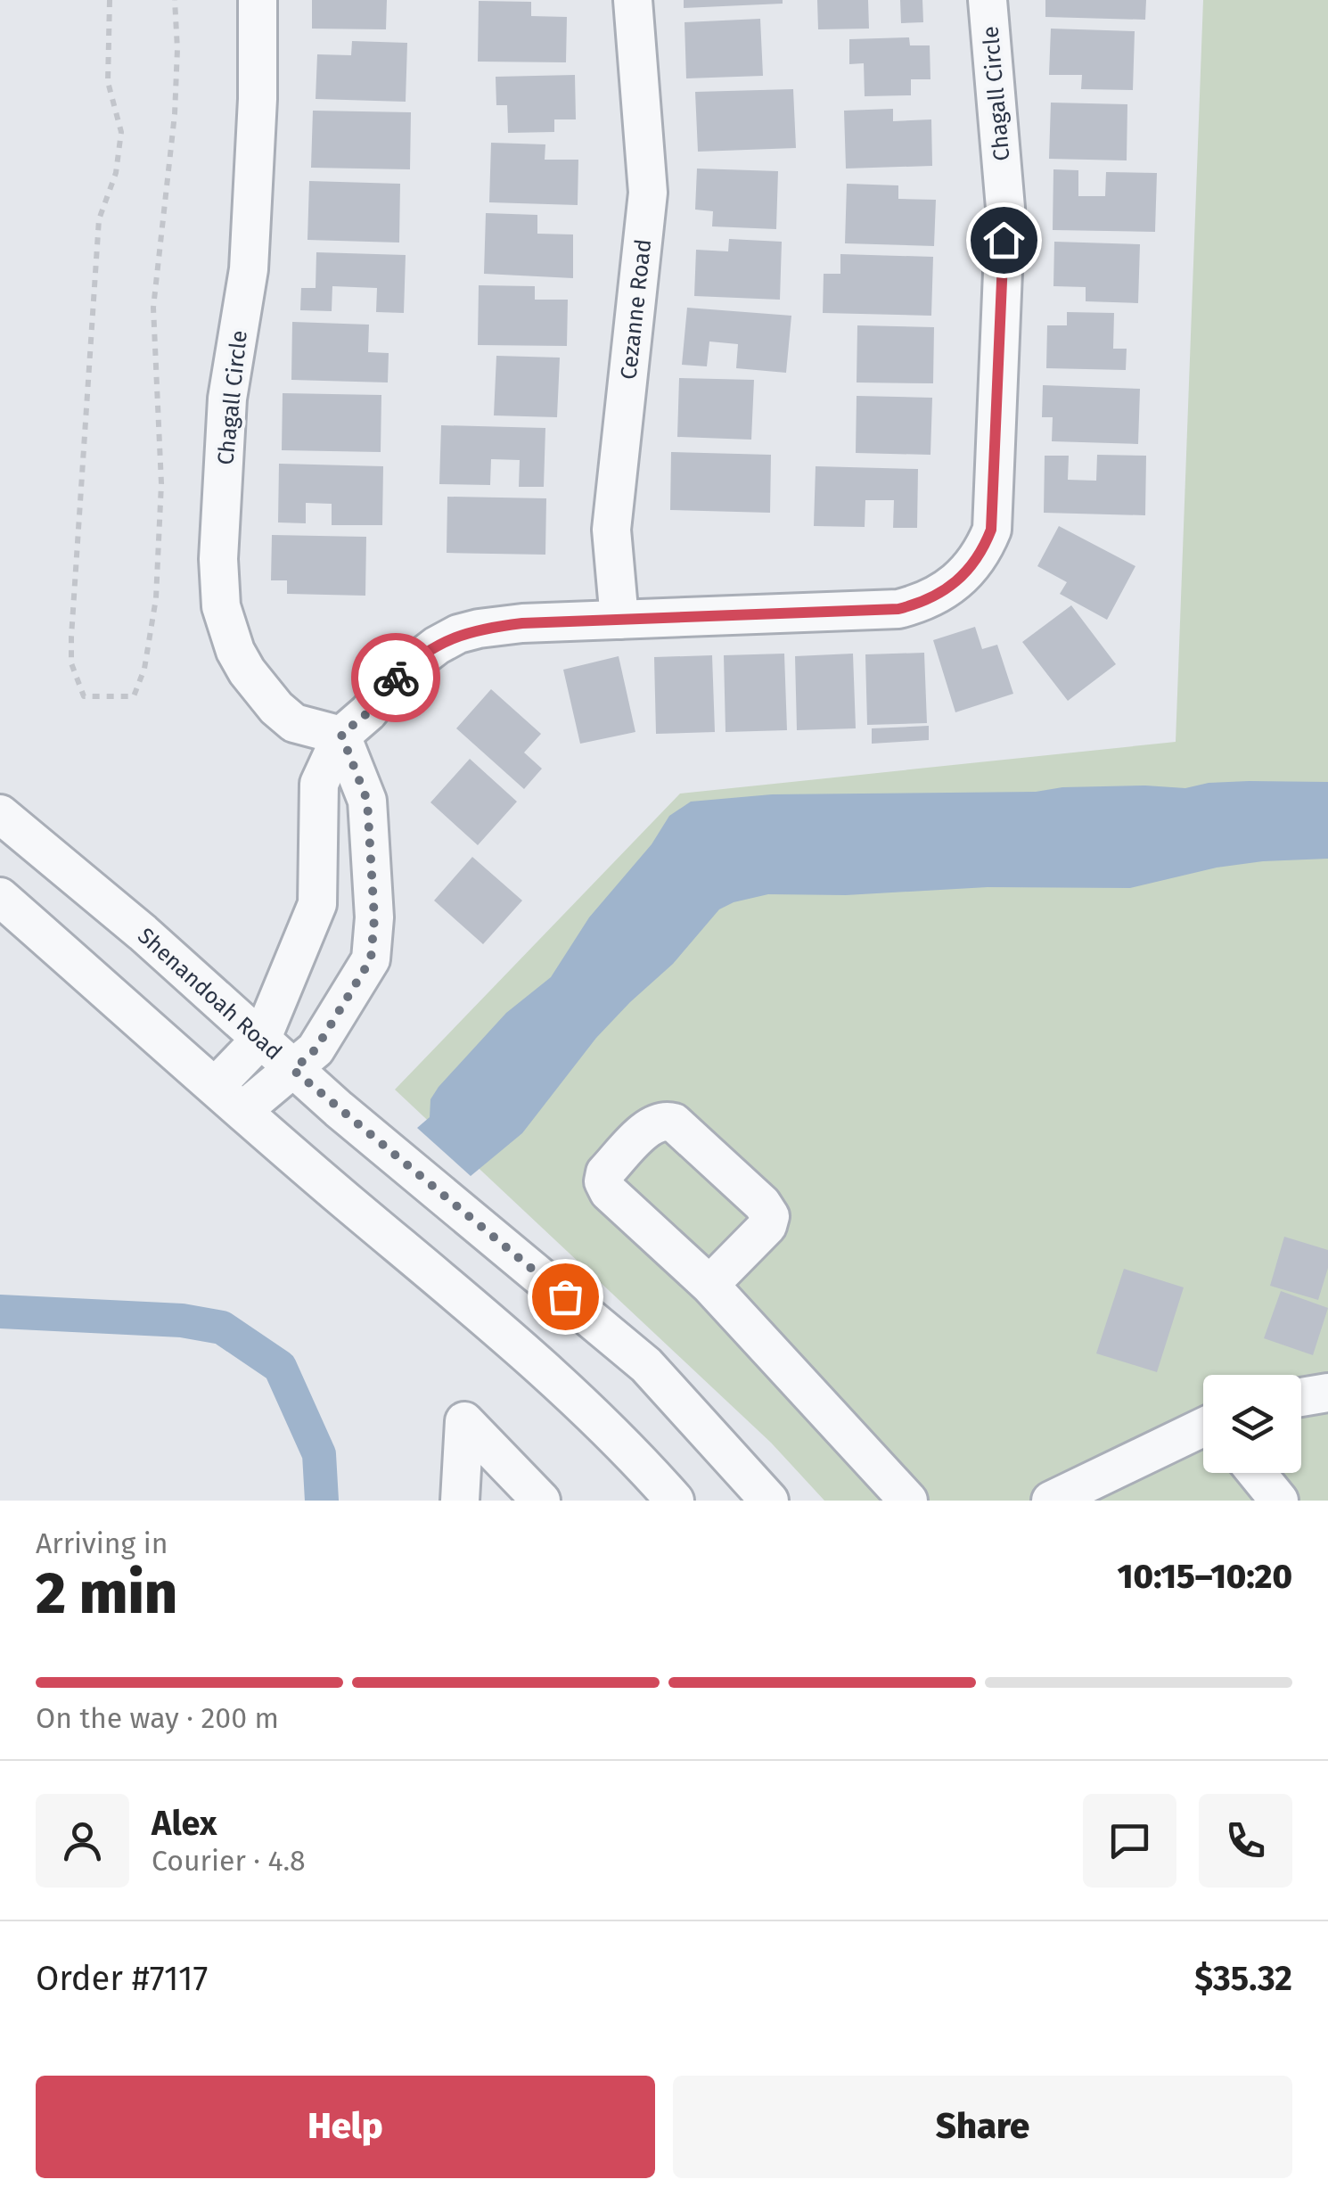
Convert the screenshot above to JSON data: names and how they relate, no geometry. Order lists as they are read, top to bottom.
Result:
{
  "streets": {
    "street": ["Chagall Circle", "Cezanne Road", "Shenandoah Road"]
  },
  "crossings": [
    ["Chagall Circle", "Cezanne Road"],
    ["Chagall Circle", "Shenandoah Road"]
  ],
  "page": {
    "heading": ["2 min", "Arriving in", "10:15–10:20"],
    "panel": [
      "Alex",
      "Courier · 4.8",
      "Order #7117",
      "$35.32"
    ],
    "bar": "On the way · 200 m",
    "buttons": ["Help", "Share"]
  }
}
